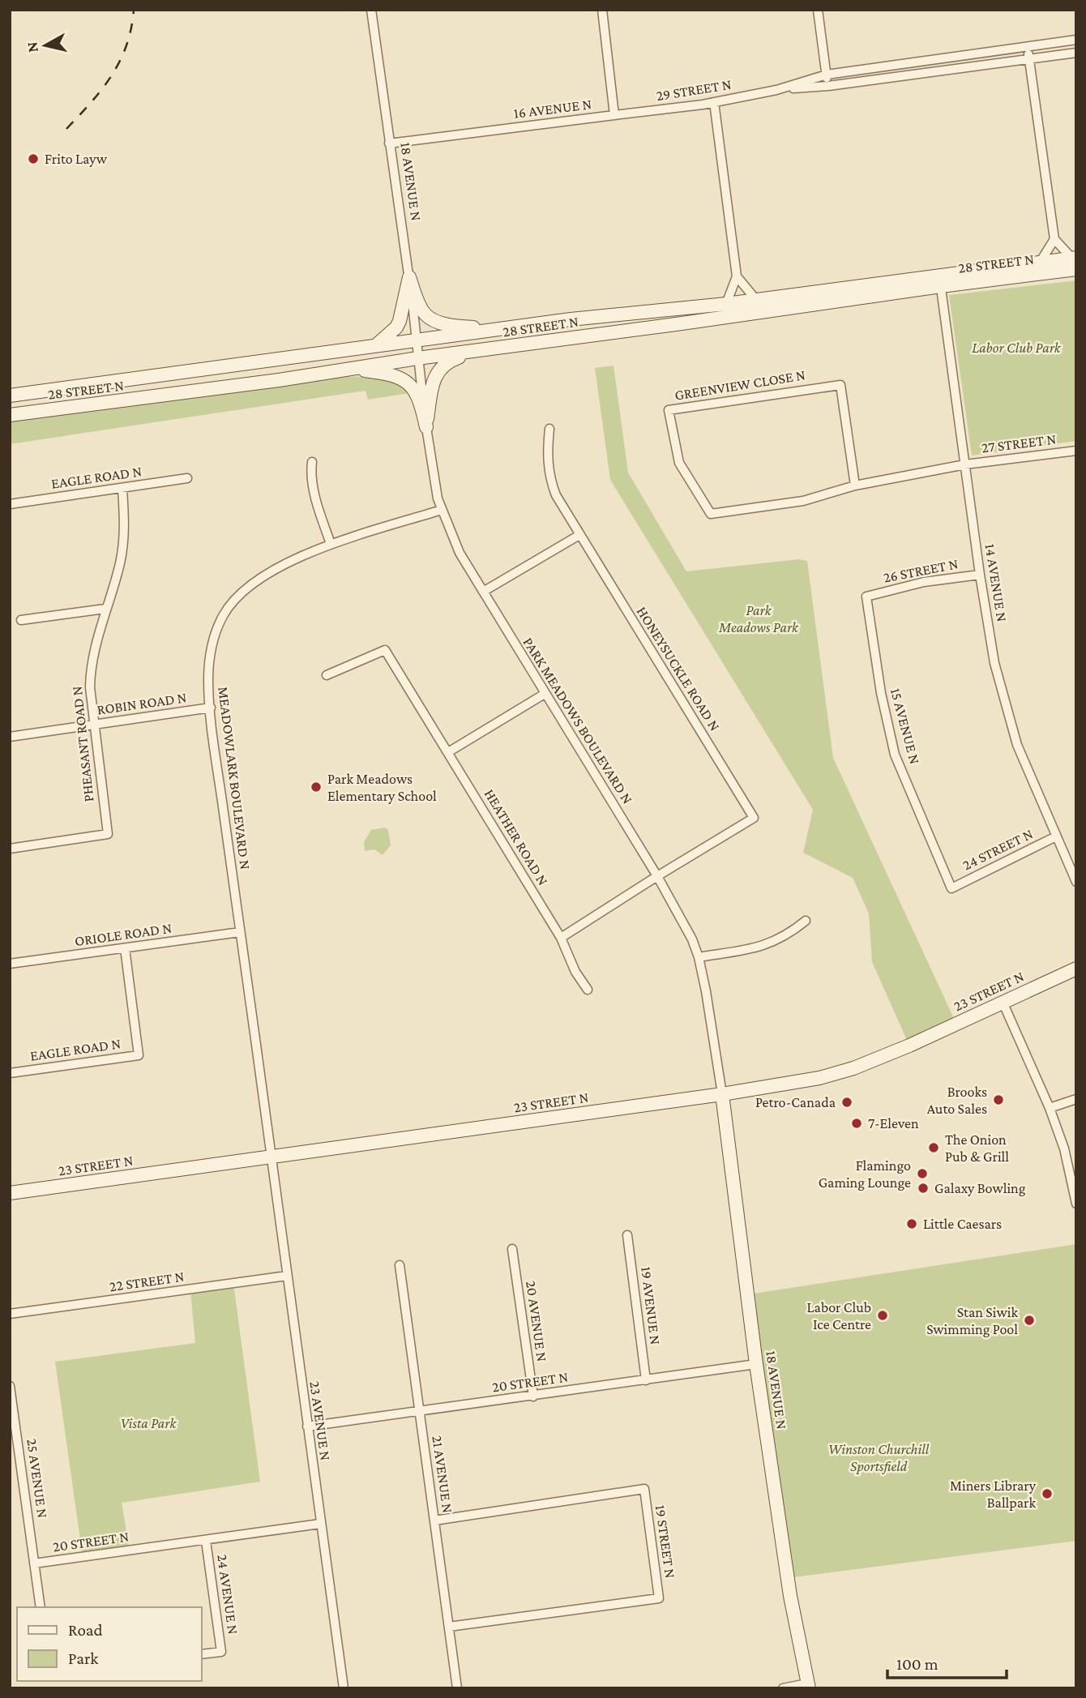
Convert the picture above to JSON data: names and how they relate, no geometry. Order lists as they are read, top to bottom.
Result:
{
  "streets": {
    "main road": ["18 AVENUE N", "28 STREET N", "23 STREET N"],
    "street": [
      "29 STREET N",
      "16 AVENUE N",
      "GREENVIEW CLOSE N",
      "27 STREET N",
      "EAGLE ROAD N",
      "26 STREET N",
      "14 AVENUE N",
      "HONEYSUCKLE ROAD N",
      "ROBIN ROAD N",
      "PARK MEADOWS BOULEVARD N",
      "15 AVENUE N",
      "PHEASANT ROAD N",
      "MEADOWLARK BOULEVARD N",
      "HEATHER ROAD N",
      "24 STREET N",
      "ORIOLE ROAD N",
      "22 STREET N",
      "19 AVENUE N",
      "20 AVENUE N",
      "20 STREET N",
      "23 AVENUE N",
      "21 AVENUE N",
      "25 AVENUE N",
      "19 STREET N",
      "24 AVENUE N"
    ]
  },
  "crossings": [
    ["29 STREET N", "16 AVENUE N"],
    ["16 AVENUE N", "18 AVENUE N"],
    ["18 AVENUE N", "28 STREET N"],
    ["18 AVENUE N", "PARK MEADOWS BOULEVARD N"],
    ["18 AVENUE N", "23 STREET N"],
    ["18 AVENUE N", "20 STREET N"],
    ["28 STREET N", "14 AVENUE N"],
    ["28 STREET N", "PARK MEADOWS BOULEVARD N"],
    ["GREENVIEW CLOSE N", "27 STREET N"],
    ["GREENVIEW CLOSE N", "14 AVENUE N"],
    ["27 STREET N", "14 AVENUE N"],
    ["EAGLE ROAD N", "PHEASANT ROAD N"],
    ["EAGLE ROAD N", "ORIOLE ROAD N"],
    ["26 STREET N", "14 AVENUE N"],
    ["26 STREET N", "15 AVENUE N"],
    ["14 AVENUE N", "24 STREET N"],
    ["HONEYSUCKLE ROAD N", "PARK MEADOWS BOULEVARD N"],
    ["ROBIN ROAD N", "PHEASANT ROAD N"],
    ["ROBIN ROAD N", "MEADOWLARK BOULEVARD N"],
    ["PARK MEADOWS BOULEVARD N", "MEADOWLARK BOULEVARD N"],
    ["PARK MEADOWS BOULEVARD N", "23 STREET N"],
    ["15 AVENUE N", "24 STREET N"],
    ["MEADOWLARK BOULEVARD N", "ORIOLE ROAD N"],
    ["MEADOWLARK BOULEVARD N", "23 STREET N"],
    ["MEADOWLARK BOULEVARD N", "23 AVENUE N"],
    ["23 STREET N", "23 AVENUE N"],
    ["22 STREET N", "23 AVENUE N"],
    ["19 AVENUE N", "20 STREET N"],
    ["20 AVENUE N", "20 STREET N"],
    ["20 STREET N", "23 AVENUE N"],
    ["20 STREET N", "21 AVENUE N"],
    ["20 STREET N", "25 AVENUE N"],
    ["20 STREET N", "24 AVENUE N"],
    ["21 AVENUE N", "19 STREET N"]
  ],
  "parks": [
    "Labor Club Park",
    "Park Meadows Park",
    "Vista Park",
    "Winston Churchill Sportsfield"
  ],
  "places": [
    "Frito Layw",
    "Park Meadows Elementary School",
    "Brooks Auto Sales",
    "Petro-Canada",
    "7-Eleven",
    "The Onion Pub & Grill",
    "Flamingo Gaming Lounge",
    "Galaxy Bowling",
    "Little Caesars",
    "Labor Club Ice Centre",
    "Stan Siwik Swimming Pool",
    "Miners Library Ballpark"
  ],
  "legend": ["Road", "Park"],
  "scale_bar": "100 m",
  "north": "left"
}
